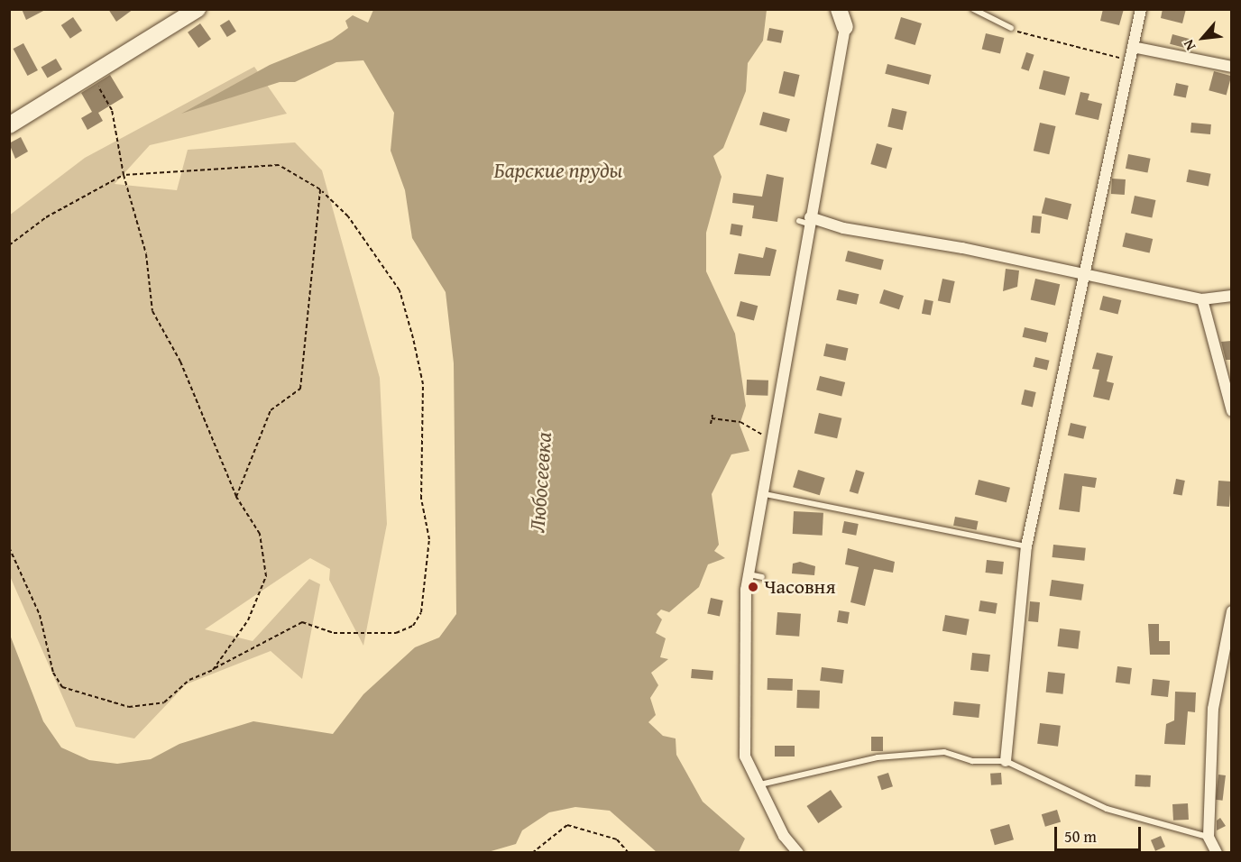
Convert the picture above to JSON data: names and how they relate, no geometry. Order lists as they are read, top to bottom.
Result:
{
  "water": ["Барские пруды", "Любосеевка"],
  "places": ["Часовня"],
  "scale_bar": "50 m",
  "north": "bottom left"
}
